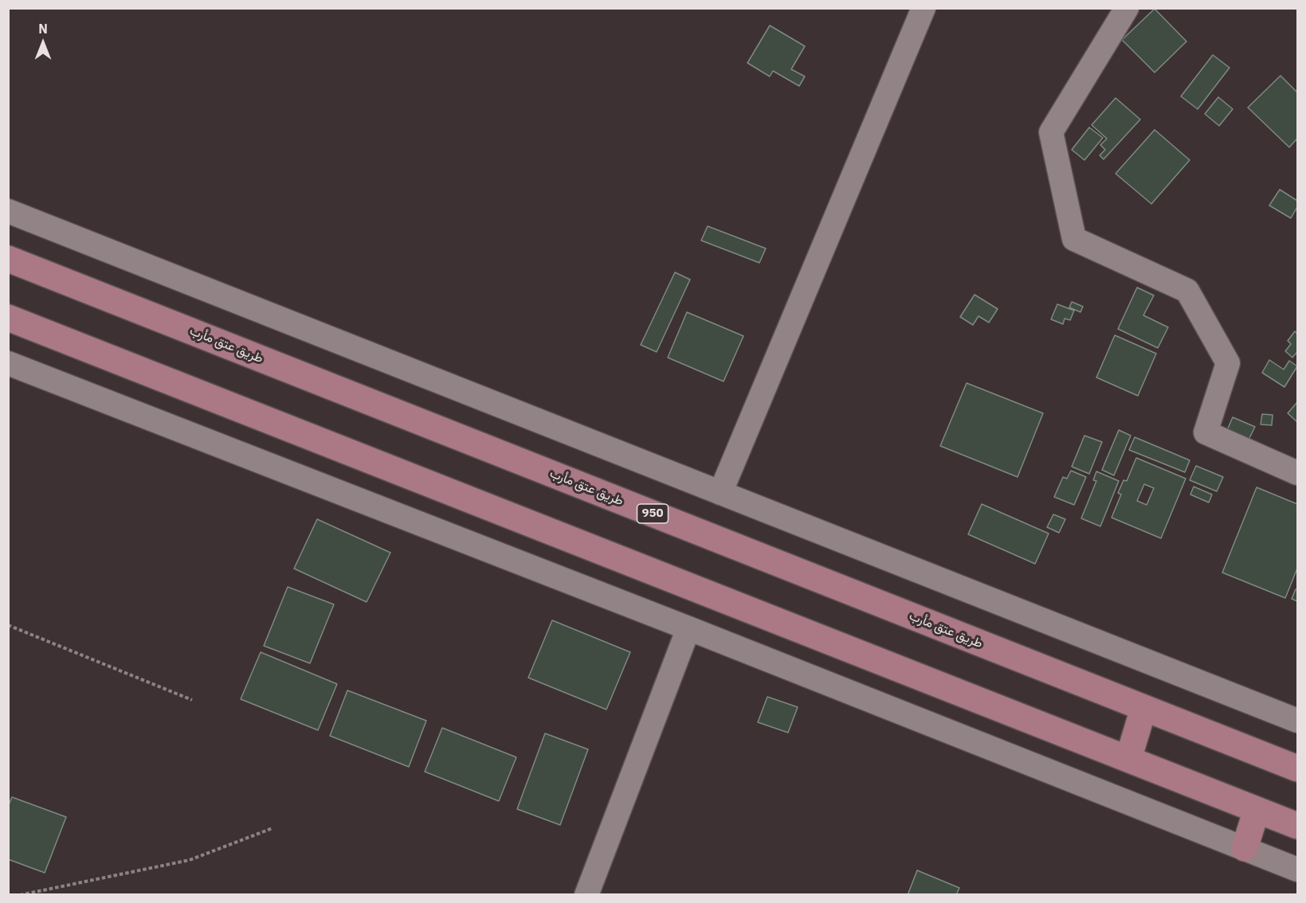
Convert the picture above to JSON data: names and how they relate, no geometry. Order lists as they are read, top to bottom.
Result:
{
  "streets": {
    "main road": ["طريق عتق مأرب", "950"]
  },
  "north": "top"
}
